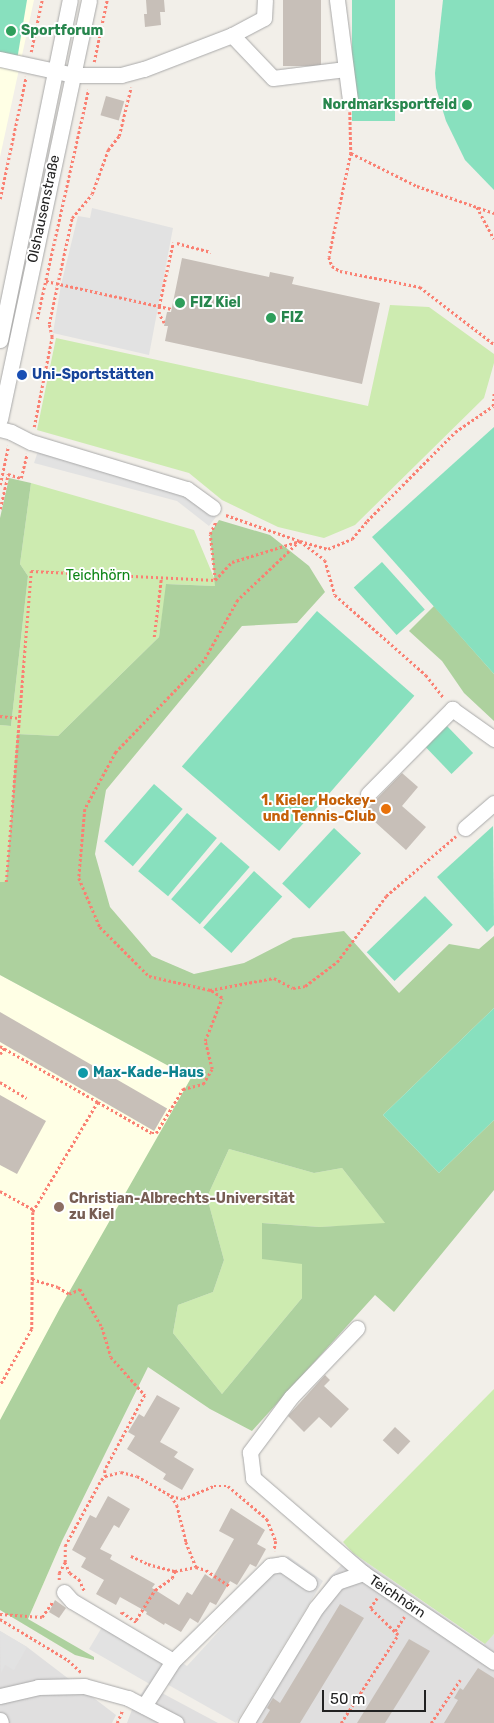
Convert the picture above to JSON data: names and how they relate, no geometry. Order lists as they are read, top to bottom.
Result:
{
  "streets": {
    "street": ["Olshausenstraße", "Teichhörn"]
  },
  "parks": ["Teichhörn"],
  "places": [
    "Sportforum",
    "Nordmarksportfeld",
    "FIZ Kiel",
    "FIZ",
    "Uni-Sportstätten",
    "1. Kieler Hockey- und Tennis-Club",
    "Max-Kade-Haus",
    "Christian-Albrechts-Universität zu Kiel"
  ],
  "scale_bar": "50 m"
}
